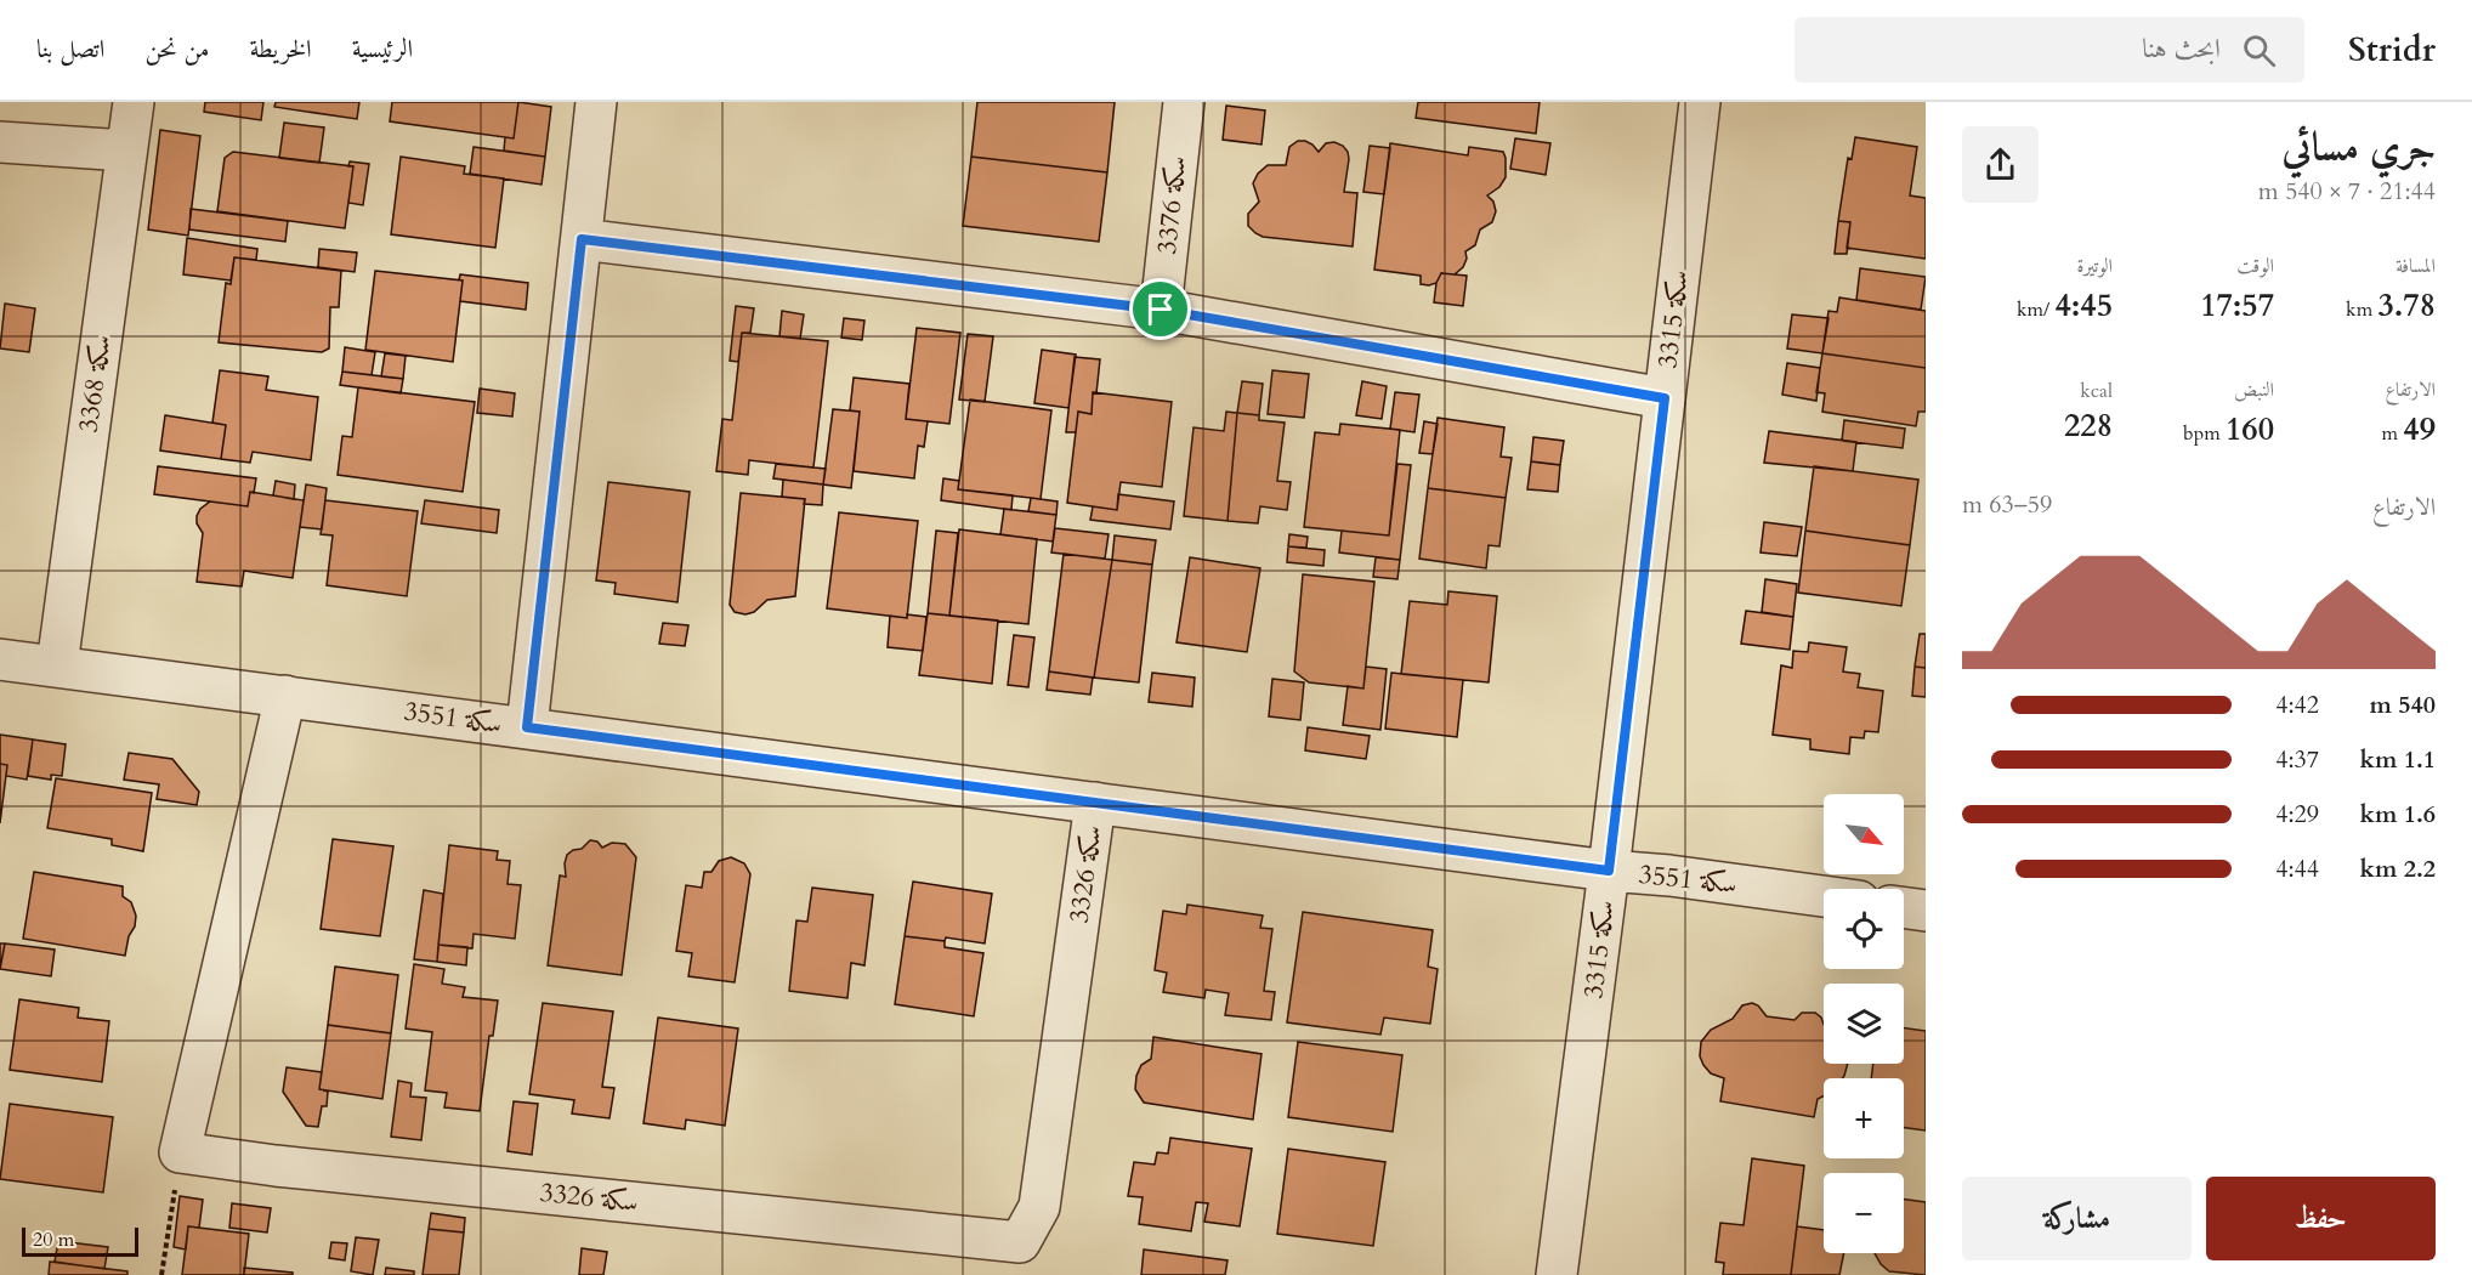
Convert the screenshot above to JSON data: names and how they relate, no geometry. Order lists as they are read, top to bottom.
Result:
{
  "streets": {
    "street": [
      "سكة 3376",
      "سكة 3315",
      "سكة 3368",
      "سكة 3551",
      "سكة 3326"
    ]
  },
  "crossings": [
    ["سكة 3315", "سكة 3551"],
    ["سكة 3368", "سكة 3551"],
    ["سكة 3551", "سكة 3326"]
  ],
  "scale_bar": "20 m",
  "north": "bottom right",
  "page": {
    "header": "Stridr",
    "search": "ابحث هنا",
    "nav": [
      "الرئيسية",
      "الخريطة",
      "من نحن",
      "اتصل بنا"
    ],
    "heading": ["جري مسائي", "21:44 · 7 × 540 m"],
    "stats": [
      ["المسافة", "3.78 km"],
      ["الوقت", "17:57"],
      ["الوتيرة", "4:45 /km"],
      ["الارتفاع", "49 m"],
      ["النبض", "160 bpm"],
      ["kcal", "228"]
    ],
    "chart": ["الارتفاع", "59–63 m"],
    "list": [
      {
        "name": "540 m",
        "note": "4:42"
      },
      {
        "name": "1.1 km",
        "note": "4:37"
      },
      {
        "name": "1.6 km",
        "note": "4:29"
      },
      {
        "name": "2.2 km",
        "note": "4:44"
      }
    ],
    "map_buttons": ["+", "−"],
    "buttons": ["حفظ", "مشاركة"],
    "scale": "20 m"
  }
}
